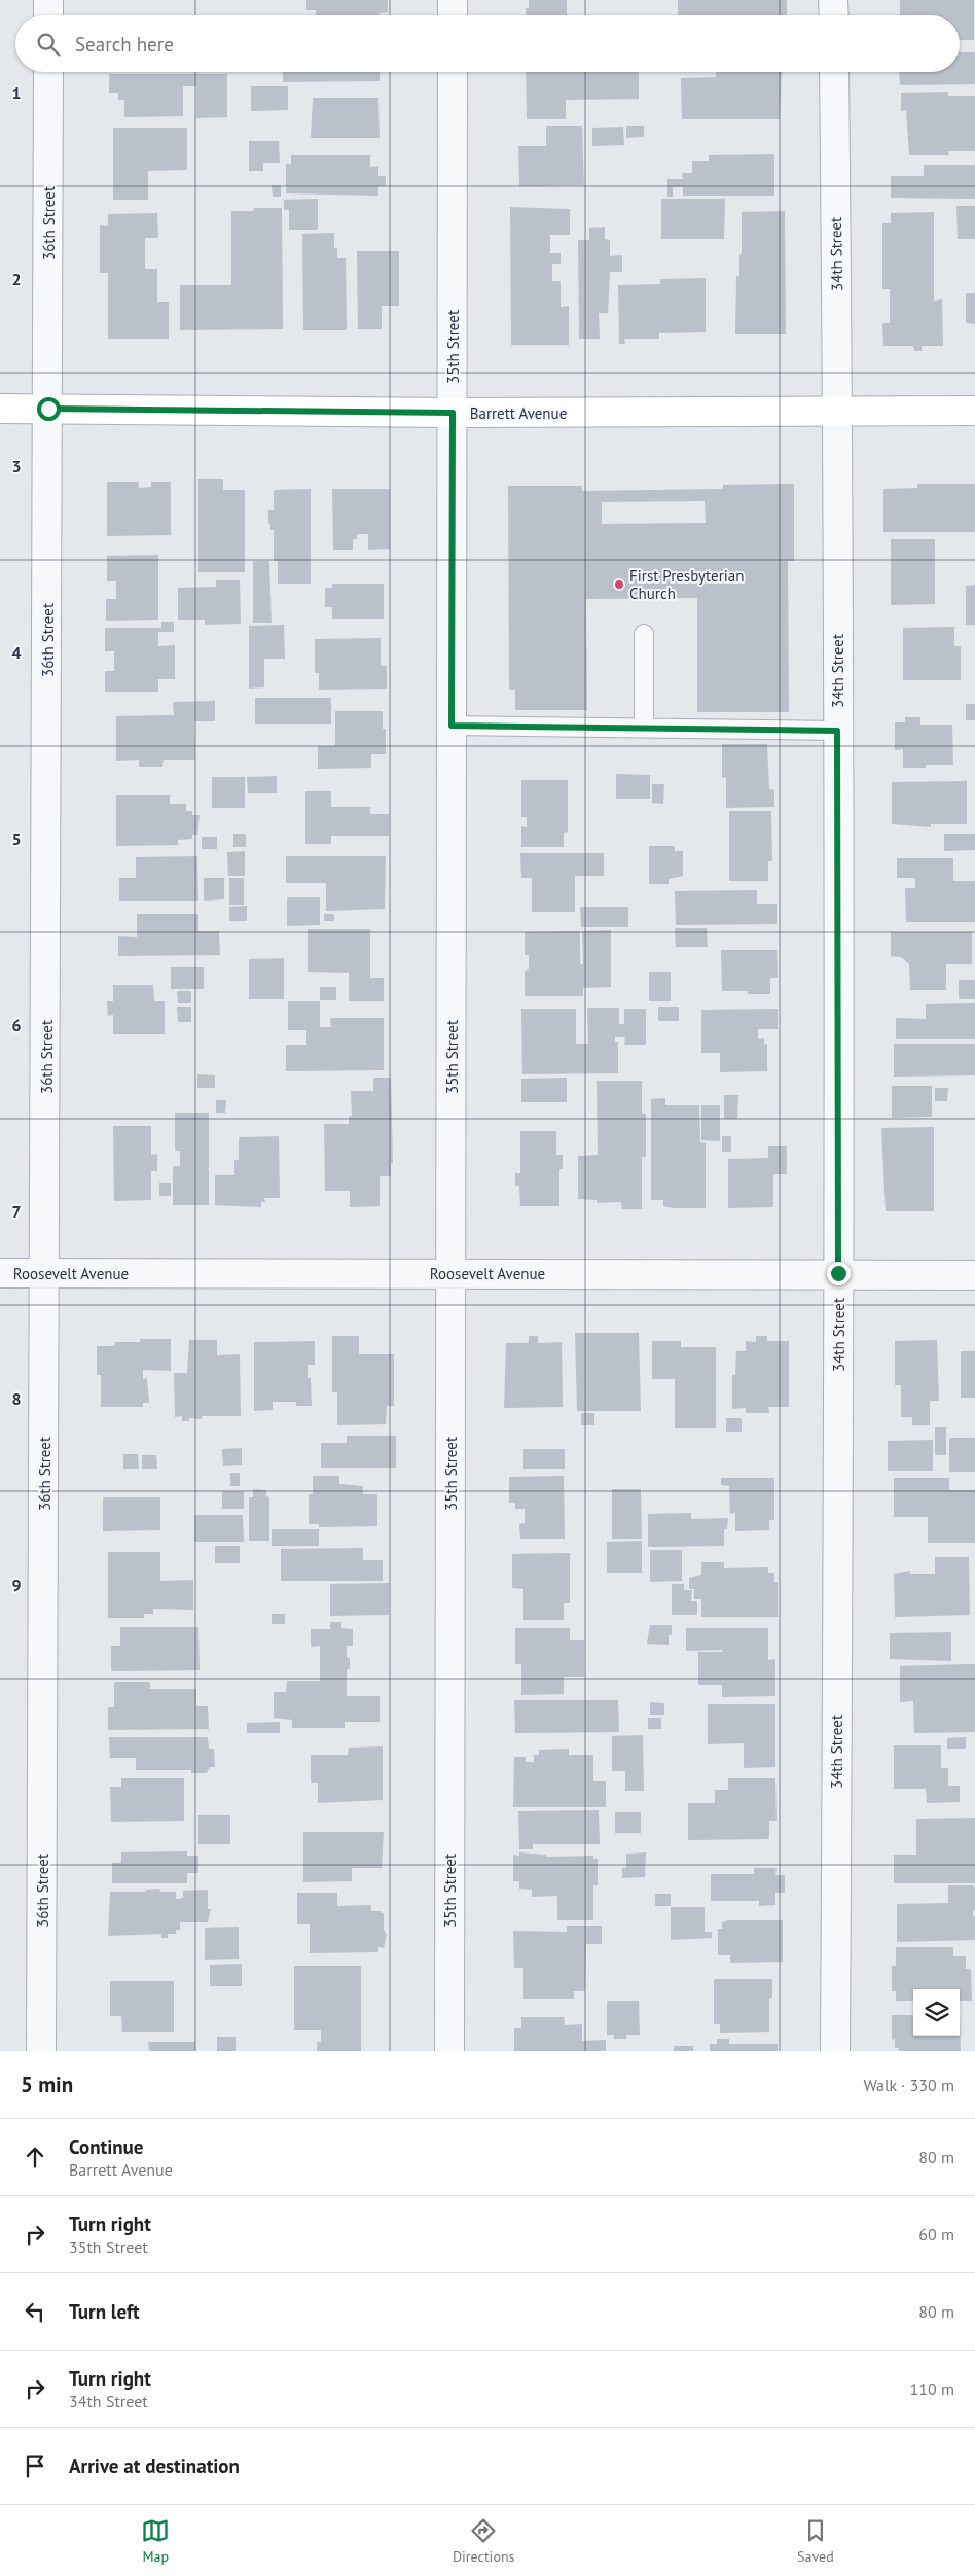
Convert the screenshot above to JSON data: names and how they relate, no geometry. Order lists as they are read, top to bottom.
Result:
{
  "streets": {
    "main road": ["Barrett Avenue"],
    "street": [
      "36th Street",
      "34th Street",
      "35th Street",
      "Roosevelt Avenue"
    ]
  },
  "crossings": [
    ["36th Street", "Barrett Avenue"],
    ["36th Street", "Roosevelt Avenue"],
    ["34th Street", "Barrett Avenue"],
    ["34th Street", "Roosevelt Avenue"],
    ["35th Street", "Barrett Avenue"],
    ["35th Street", "Roosevelt Avenue"]
  ],
  "places": ["First Presbyterian Church"],
  "page": {
    "search": "Search here",
    "heading": ["5 min", "Walk · 330 m"],
    "list": [
      ["Continue", "Barrett Avenue", "80 m"],
      ["Turn right", "35th Street", "60 m"],
      ["Turn left", "80 m"],
      ["Turn right", "34th Street", "110 m"],
      "Arrive at destination"
    ],
    "nav": ["Map", "Directions", "Saved"]
  },
  "grid": {
    "rows": [
      "1",
      "2",
      "3",
      "4",
      "5",
      "6",
      "7",
      "8",
      "9"
    ]
  }
}
